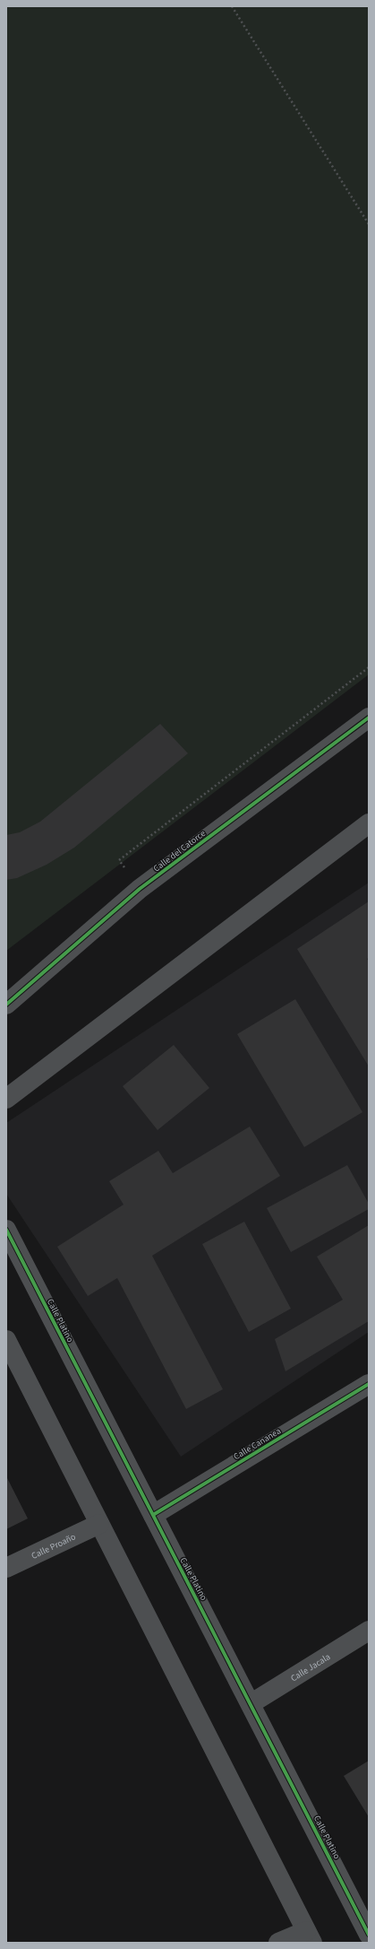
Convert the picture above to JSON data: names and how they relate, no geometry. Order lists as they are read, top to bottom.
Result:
{
  "streets": {
    "street": [
      "Calle del Catorce",
      "Calle Platino",
      "Calle Cananea",
      "Calle Proaño",
      "Calle Jacala"
    ]
  },
  "crossings": [
    ["Calle Platino", "Calle Cananea"],
    ["Calle Platino", "Calle Jacala"]
  ]
}
